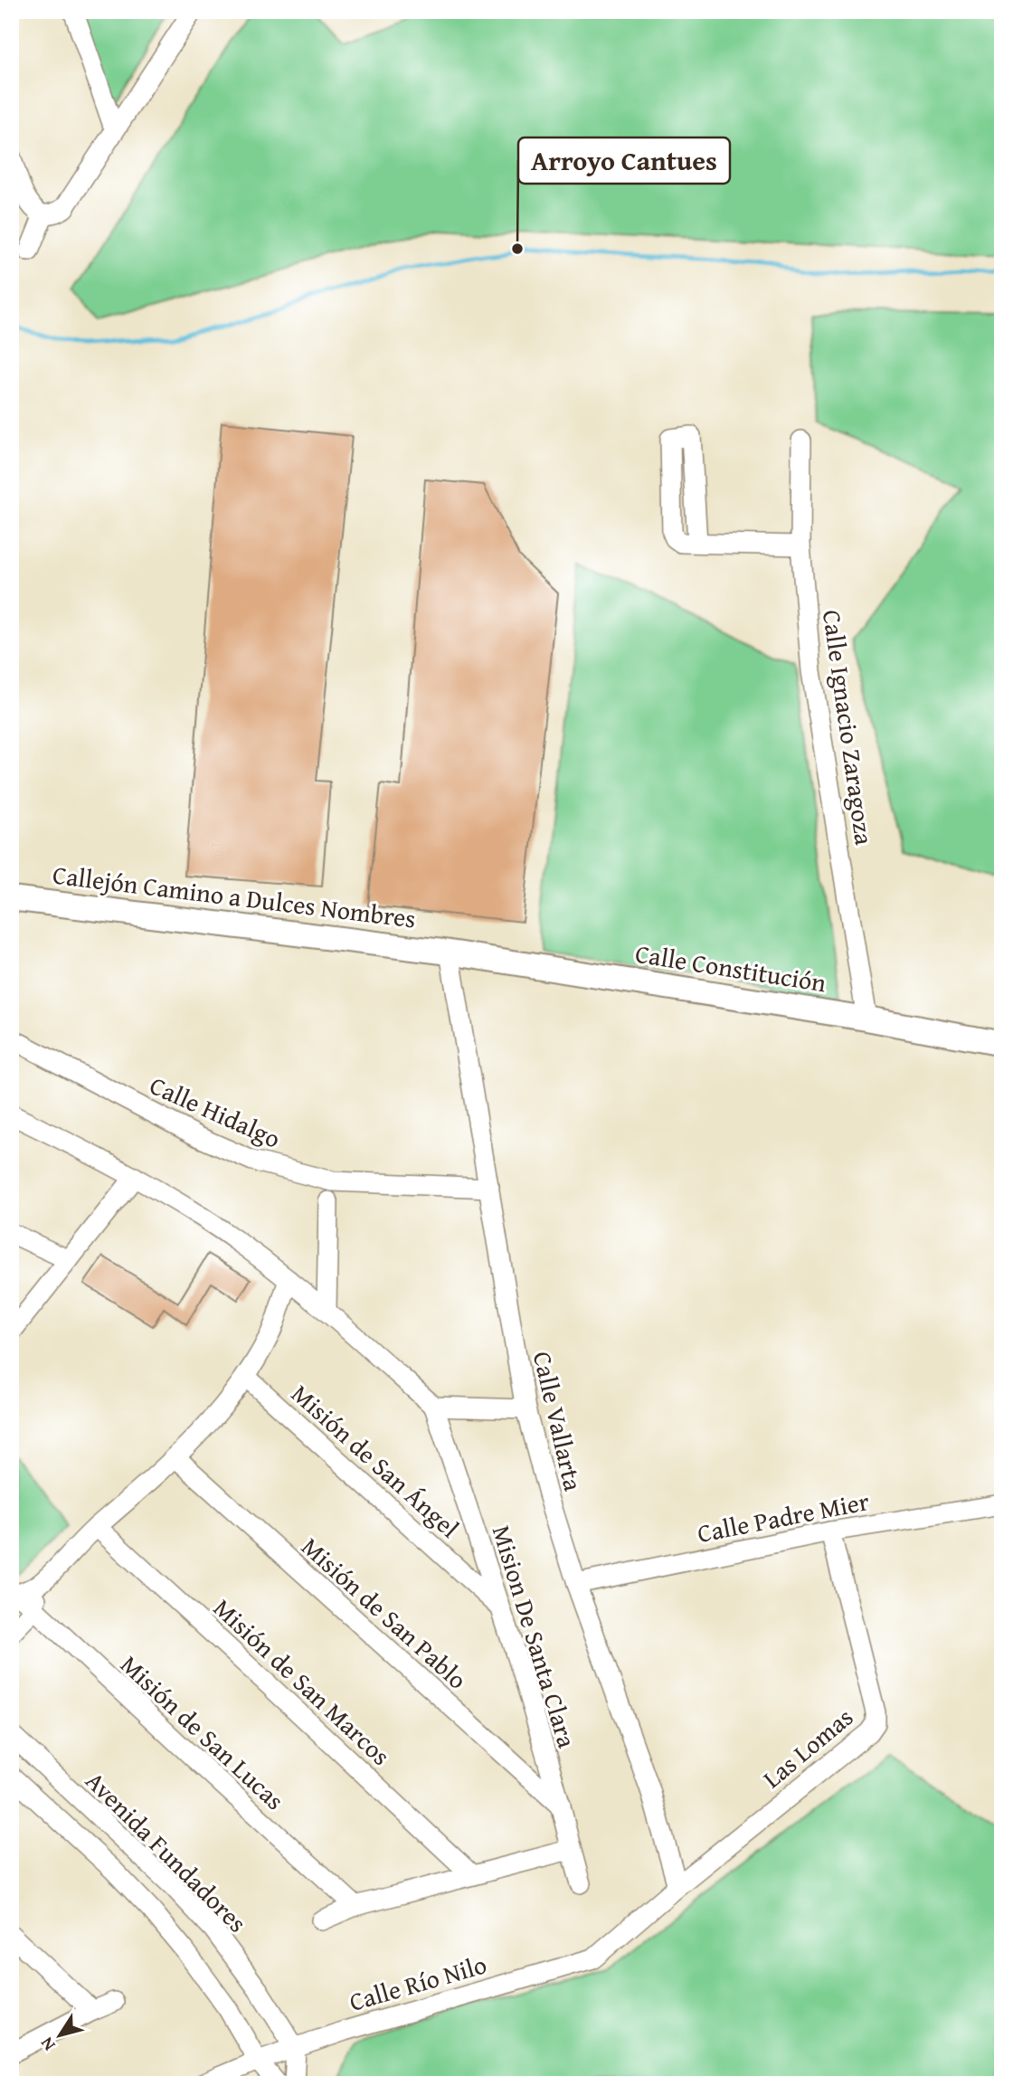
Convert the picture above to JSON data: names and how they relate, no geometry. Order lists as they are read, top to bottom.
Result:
{
  "streets": {
    "main road": ["Callejón Camino a Dulces Nombres", "Calle Constitución"],
    "street": [
      "Calle Ignacio Zaragoza",
      "Calle Hidalgo",
      "Calle Vallarta",
      "Misión de San Ángel",
      "Calle Padre Mier",
      "Misión de San Pablo",
      "Mision De Santa Clara",
      "Misión de San Marcos",
      "Misión de San Lucas",
      "Las Lomas",
      "Avenida Fundadores",
      "Calle Río Nilo"
    ]
  },
  "crossings": [
    ["Calle Ignacio Zaragoza", "Calle Constitución"],
    ["Callejón Camino a Dulces Nombres", "Calle Constitución"],
    ["Callejón Camino a Dulces Nombres", "Calle Vallarta"],
    ["Calle Constitución", "Calle Vallarta"],
    ["Calle Hidalgo", "Calle Vallarta"],
    ["Calle Vallarta", "Calle Padre Mier"],
    ["Calle Vallarta", "Las Lomas"],
    ["Calle Vallarta", "Calle Río Nilo"],
    ["Misión de San Ángel", "Mision De Santa Clara"],
    ["Calle Padre Mier", "Las Lomas"],
    ["Misión de San Pablo", "Mision De Santa Clara"],
    ["Las Lomas", "Calle Río Nilo"],
    ["Avenida Fundadores", "Calle Río Nilo"]
  ],
  "places": ["Arroyo Cantues"],
  "north": "bottom left"
}
